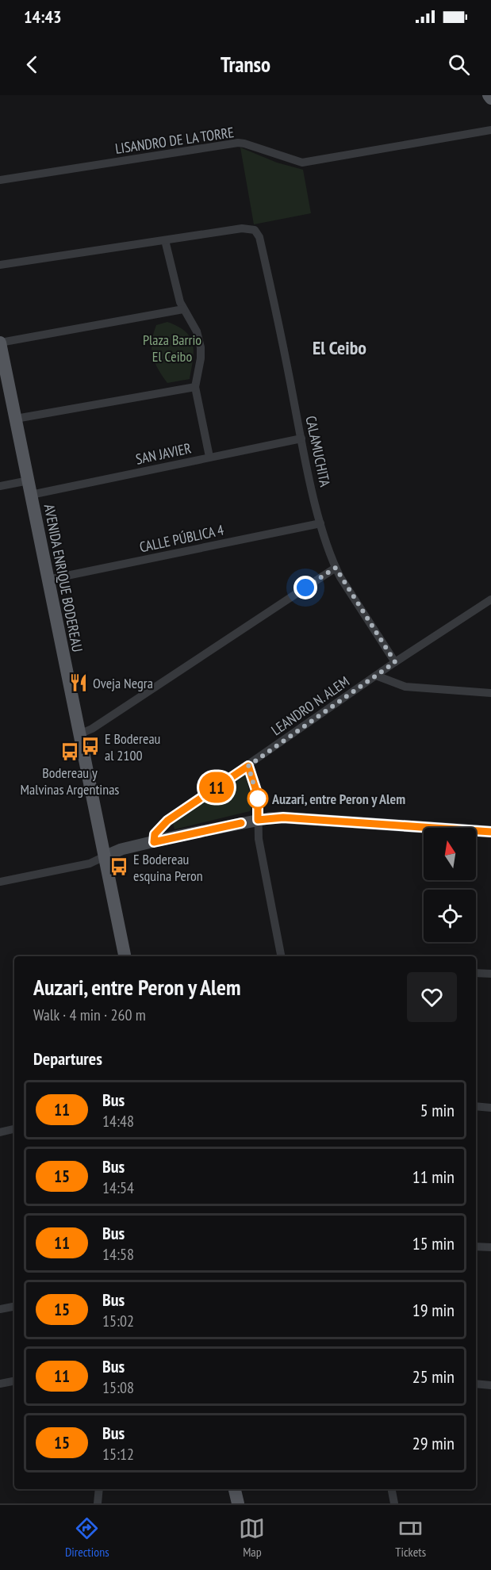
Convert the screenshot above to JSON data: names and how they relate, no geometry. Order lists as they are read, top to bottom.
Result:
{
  "streets": {
    "main road": ["AVENIDA ENRIQUE BODEREAU"],
    "street": [
      "LISANDRO DE LA TORRE",
      "CALAMUCHITA",
      "SAN JAVIER",
      "CALLE PÚBLICA 4",
      "LEANDRO N. ALEM"
    ]
  },
  "crossings": [
    ["CALAMUCHITA", "SAN JAVIER"],
    ["CALAMUCHITA", "CALLE PÚBLICA 4"],
    ["CALAMUCHITA", "LEANDRO N. ALEM"],
    ["SAN JAVIER", "AVENIDA ENRIQUE BODEREAU"],
    ["CALLE PÚBLICA 4", "AVENIDA ENRIQUE BODEREAU"]
  ],
  "districts": ["El Ceibo"],
  "parks": ["Plaza Barrio El Ceibo"],
  "places": {
    "restaurant": ["Oveja Negra"],
    "bus stop": ["E Bodereau al 2100", "Bodereau y Malvinas Argentinas", "E Bodereau esquina Peron"],
    "other": ["Auzari, entre Peron y Alem"]
  },
  "lines": ["bus line 11"],
  "north": "top",
  "page": {
    "status": "14:43",
    "header": "Transo",
    "on_map": "11",
    "heading": [
      ["Auzari, entre Peron y Alem", "Walk · 4 min · 260 m"],
      "Departures"
    ],
    "list": [
      {
        "mark": "11",
        "name": "Bus",
        "note": "14:48",
        "value": "5 min"
      },
      {
        "mark": "15",
        "name": "Bus",
        "note": "14:54",
        "value": "11 min"
      },
      {
        "mark": "11",
        "name": "Bus",
        "note": "14:58",
        "value": "15 min"
      },
      {
        "mark": "15",
        "name": "Bus",
        "note": "15:02",
        "value": "19 min"
      },
      {
        "mark": "11",
        "name": "Bus",
        "note": "15:08",
        "value": "25 min"
      },
      {
        "mark": "15",
        "name": "Bus",
        "note": "15:12",
        "value": "29 min"
      }
    ],
    "tabs": ["Directions", "Map", "Tickets"]
  }
}
